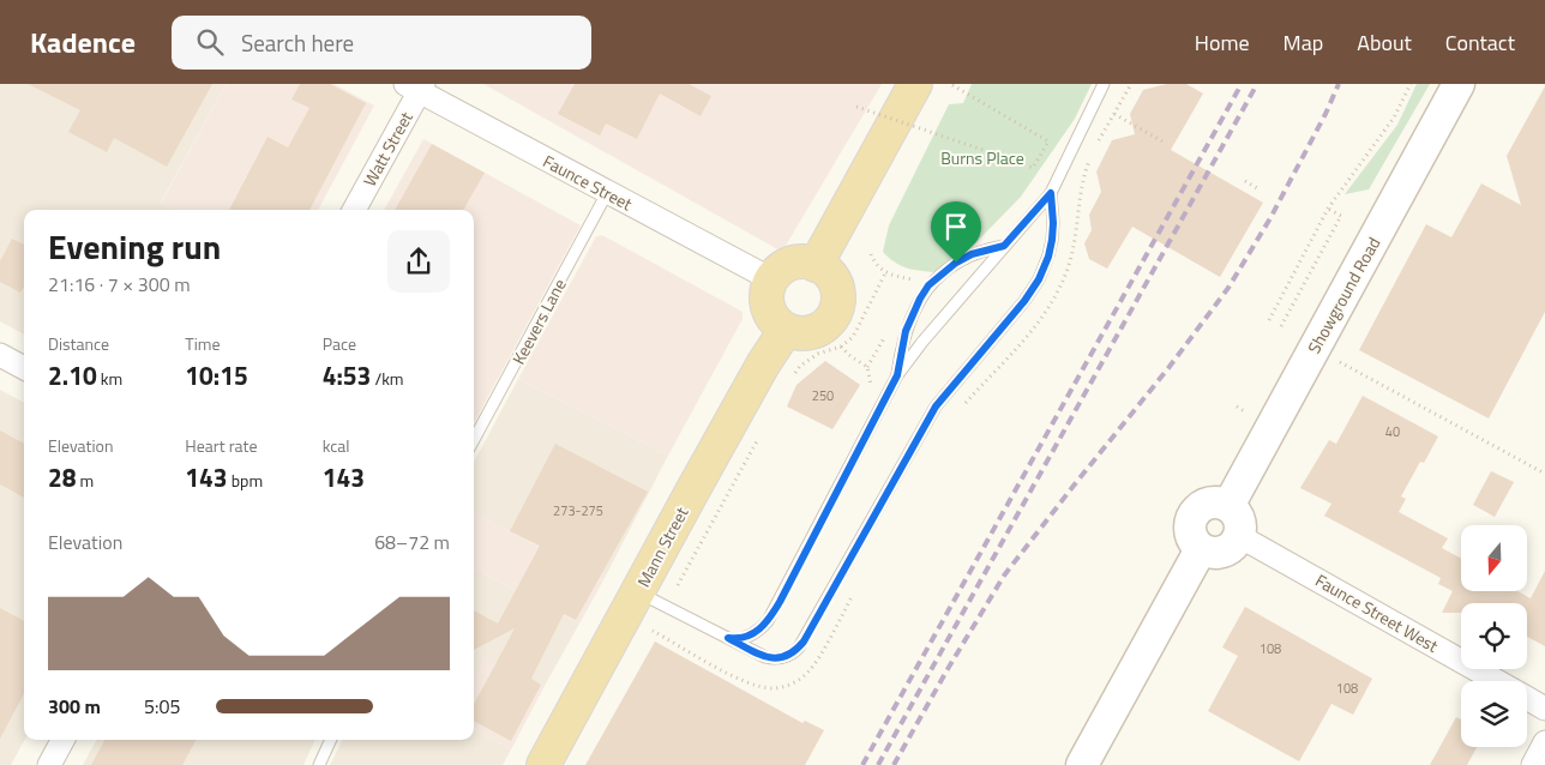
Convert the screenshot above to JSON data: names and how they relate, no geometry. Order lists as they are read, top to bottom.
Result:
{
  "streets": {
    "main road": ["Mann Street"],
    "street": [
      "Watt Street",
      "Faunce Street",
      "Showground Road",
      "Faunce Street West"
    ],
    "lane": ["Keevers Lane"]
  },
  "crossings": [
    ["Watt Street", "Faunce Street"],
    ["Faunce Street", "Keevers Lane"],
    ["Faunce Street", "Mann Street"],
    ["Showground Road", "Faunce Street West"]
  ],
  "parks": ["Burns Place"],
  "house_numbers": [
    "250",
    "40",
    "273-275",
    "108",
    "108"
  ],
  "north": "bottom",
  "page": {
    "header": "Kadence",
    "search": "Search here",
    "nav": [
      "Home",
      "Map",
      "About",
      "Contact"
    ],
    "heading": ["Evening run", "21:16 · 7 × 300 m"],
    "stats": [
      ["Distance", "2.10 km"],
      ["Time", "10:15"],
      ["Pace", "4:53 /km"],
      ["Elevation", "28 m"],
      ["Heart rate", "143 bpm"],
      ["kcal", "143"]
    ],
    "chart": ["Elevation", "68–72 m"],
    "list": [
      {
        "name": "300 m",
        "note": "5:05"
      }
    ]
  }
}
